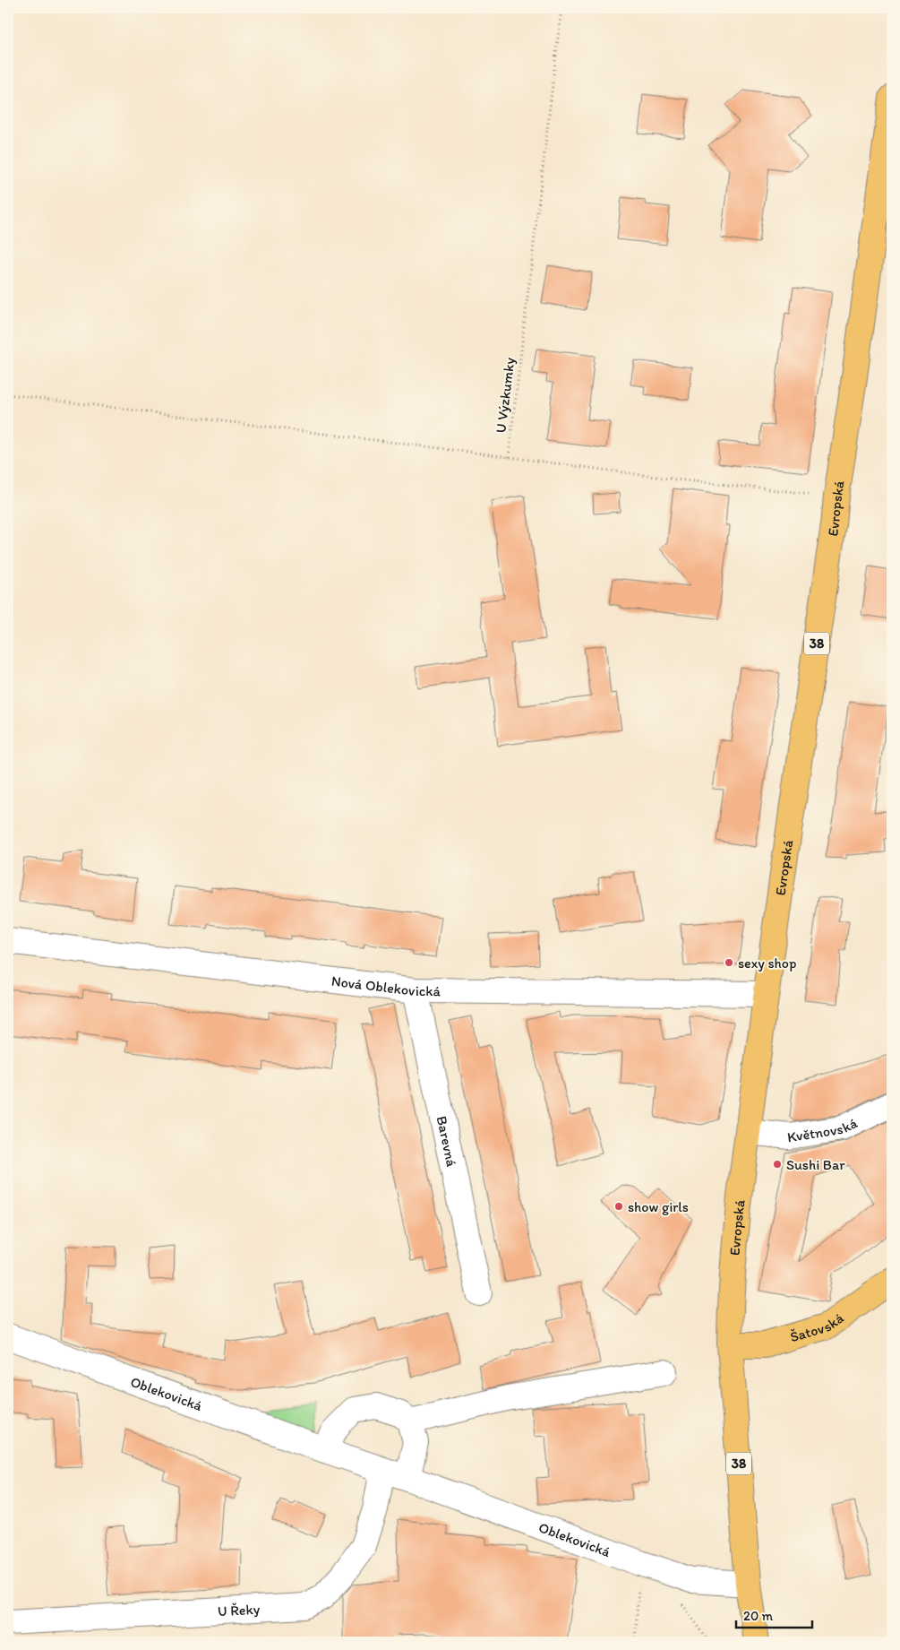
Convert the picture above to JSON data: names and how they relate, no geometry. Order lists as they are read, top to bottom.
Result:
{
  "streets": {
    "main road": ["Evropská", "38", "Šatovská"],
    "street": [
      "Nová Oblekovická",
      "Květnovská",
      "Barevná",
      "Oblekovická",
      "U Řeky"
    ],
    "path": ["U Výzkumky"]
  },
  "crossings": [
    ["Evropská", "Nová Oblekovická"],
    ["Evropská", "Květnovská"],
    ["Evropská", "Šatovská"],
    ["Evropská", "Oblekovická"],
    ["Nová Oblekovická", "Barevná"],
    ["Oblekovická", "U Řeky"]
  ],
  "places": ["sexy shop", "Sushi Bar", "show girls"],
  "scale_bar": "20 m"
}
